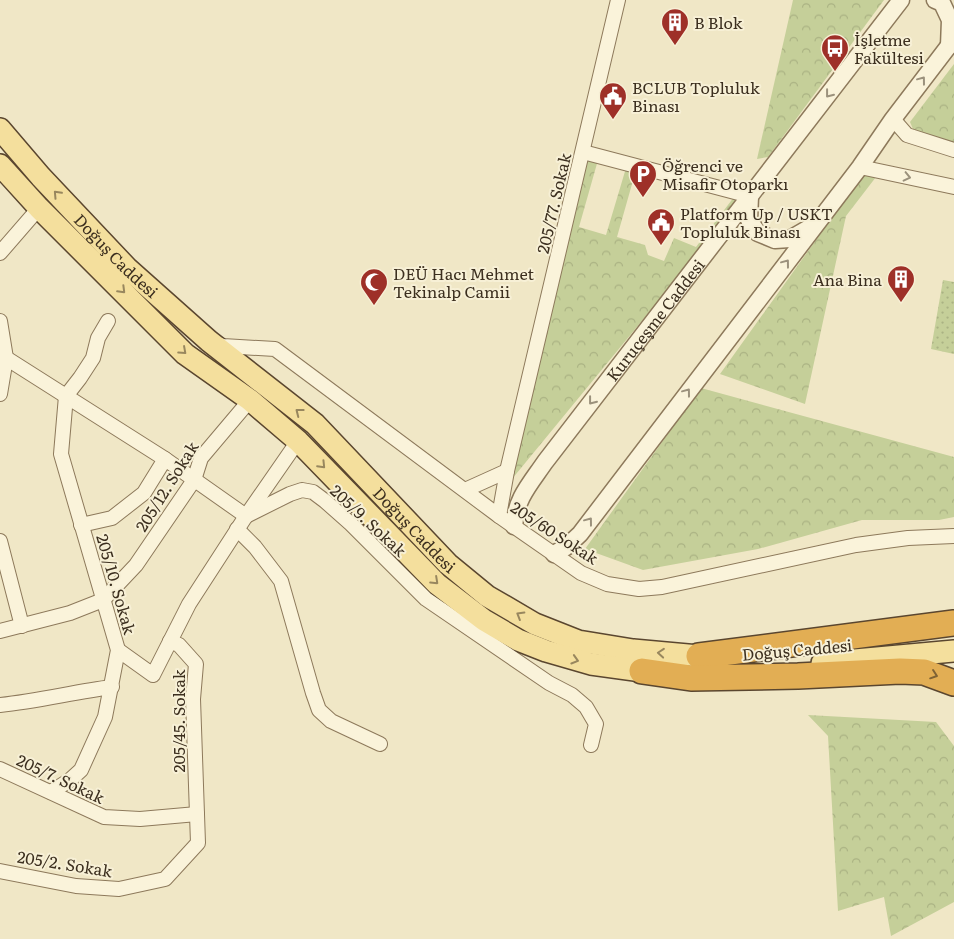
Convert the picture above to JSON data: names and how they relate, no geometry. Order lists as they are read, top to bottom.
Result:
{
  "streets": {
    "main road": ["Doğuş Caddesi"],
    "street": [
      "205/77. Sokak",
      "Kuruçeşme Caddesi",
      "205/12. Sokak",
      "205/9. Sokak",
      "205/60 Sokak",
      "205/10. Sokak",
      "205/45. Sokak",
      "205/7. Sokak",
      "205/2. Sokak"
    ]
  },
  "crossings": [
    ["205/77. Sokak", "205/60 Sokak"],
    ["Doğuş Caddesi", "205/12. Sokak"],
    ["Doğuş Caddesi", "205/60 Sokak"],
    ["Kuruçeşme Caddesi", "205/60 Sokak"],
    ["205/12. Sokak", "205/10. Sokak"],
    ["205/10. Sokak", "205/7. Sokak"],
    ["205/45. Sokak", "205/7. Sokak"],
    ["205/45. Sokak", "205/2. Sokak"],
    ["205/7. Sokak", "205/2. Sokak"]
  ],
  "places": {
    "building": ["B Blok", "Ana Bina"],
    "bus stop": ["İşletme Fakültesi"],
    "public building": ["BCLUB Topluluk Binası", "Platform Up / USKT Topluluk Binası"],
    "parking": ["Öğrenci ve Misafir Otoparkı"],
    "mosque": ["DEÜ Hacı Mehmet Tekinalp Camii"]
  }
}
